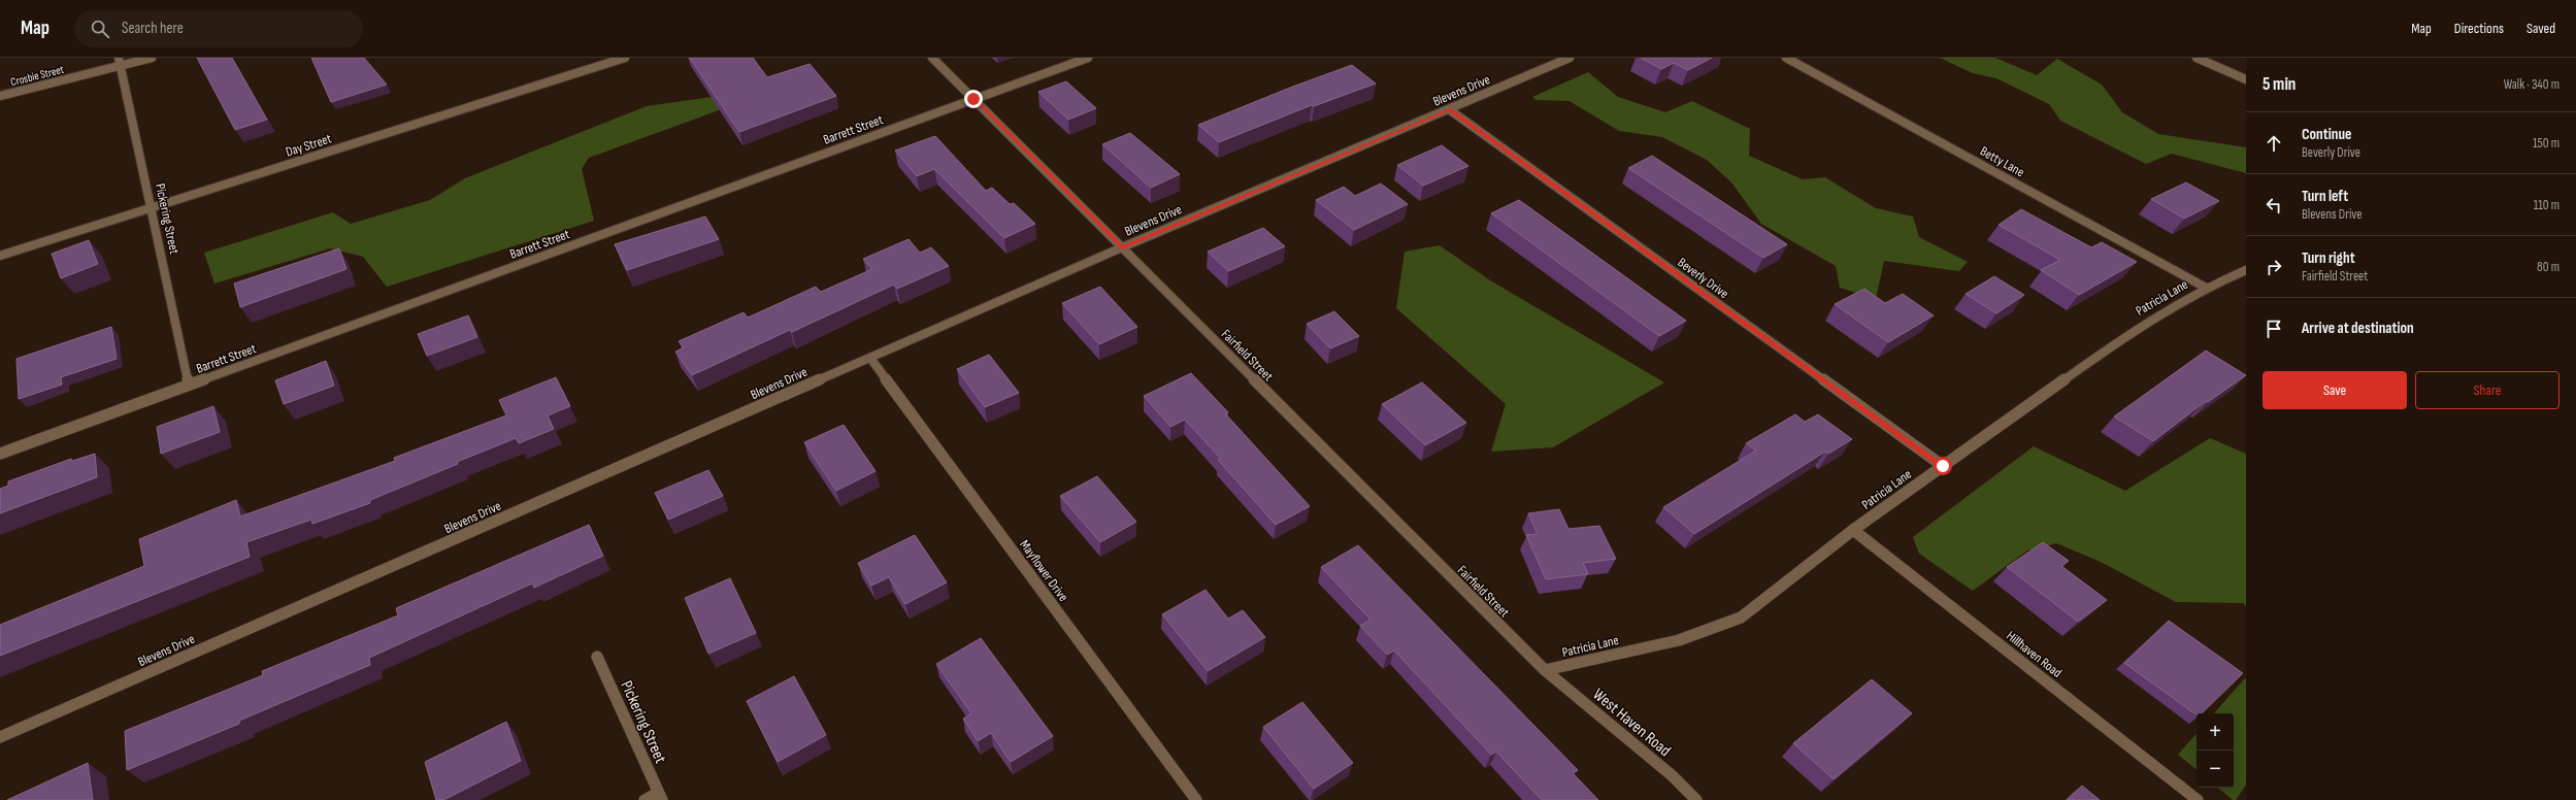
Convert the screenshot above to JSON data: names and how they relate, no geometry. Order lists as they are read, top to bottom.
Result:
{
  "streets": {
    "street": [
      "Crosbie Street",
      "Blevens Drive",
      "Barrett Street",
      "Day Street",
      "Betty Lane",
      "Pickering Street",
      "Beverly Drive",
      "Patricia Lane",
      "Fairfield Street",
      "Mayflower Drive",
      "Hillhaven Road",
      "West Haven Road"
    ]
  },
  "crossings": [
    ["Crosbie Street", "Pickering Street"],
    ["Blevens Drive", "Beverly Drive"],
    ["Blevens Drive", "Fairfield Street"],
    ["Blevens Drive", "Mayflower Drive"],
    ["Barrett Street", "Pickering Street"],
    ["Barrett Street", "Fairfield Street"],
    ["Day Street", "Pickering Street"],
    ["Betty Lane", "Patricia Lane"],
    ["Beverly Drive", "Patricia Lane"],
    ["Patricia Lane", "Fairfield Street"],
    ["Patricia Lane", "Hillhaven Road"],
    ["Patricia Lane", "West Haven Road"],
    ["Fairfield Street", "West Haven Road"]
  ],
  "page": {
    "header": "Map",
    "search": "Search here",
    "nav": ["Map", "Directions", "Saved"],
    "heading": ["5 min", "Walk · 340 m"],
    "list": [
      ["Continue", "Beverly Drive", "150 m"],
      ["Turn left", "Blevens Drive", "110 m"],
      ["Turn right", "Fairfield Street", "80 m"],
      "Arrive at destination"
    ],
    "buttons": ["Save", "Share"],
    "map_buttons": ["+", "−"]
  }
}
